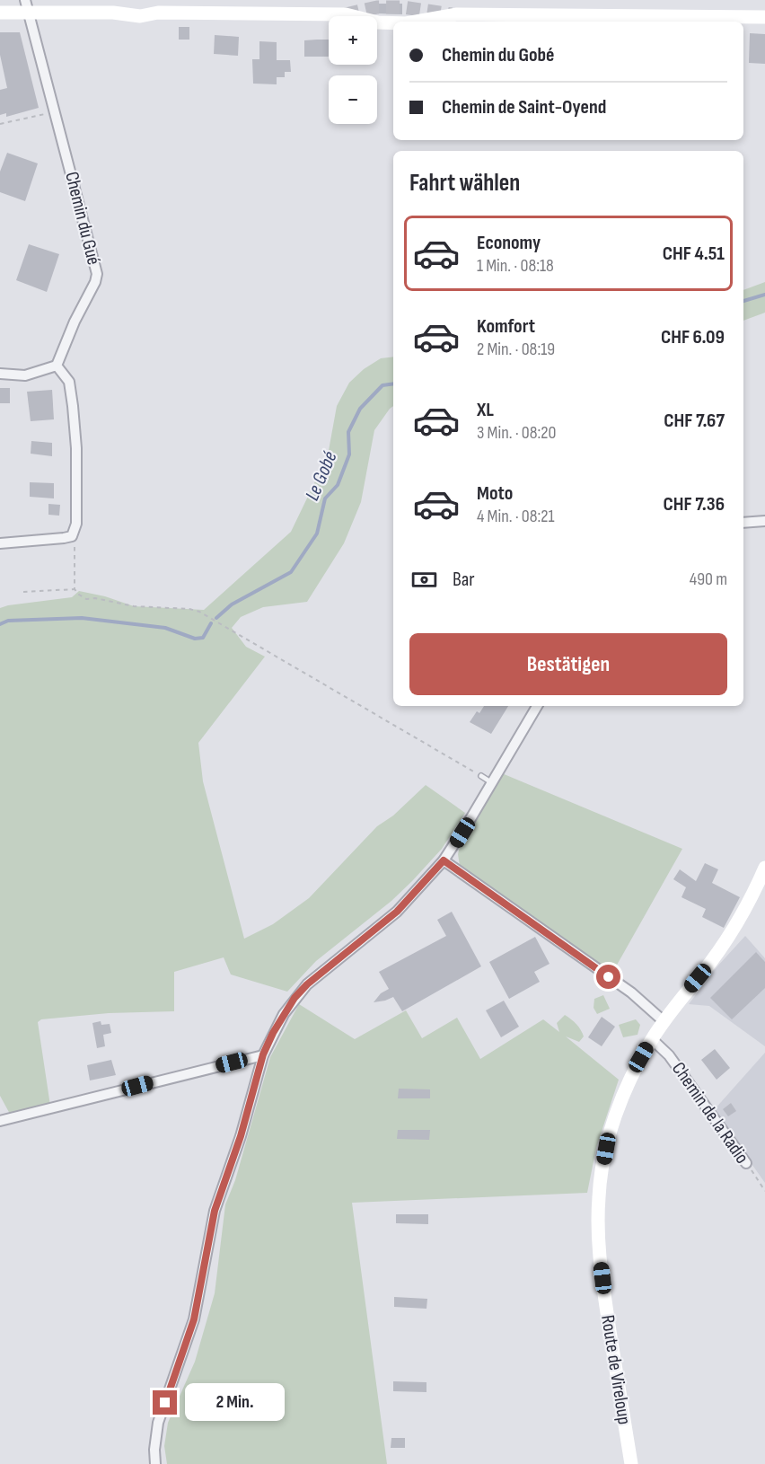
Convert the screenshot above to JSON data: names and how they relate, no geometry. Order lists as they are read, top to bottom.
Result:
{
  "streets": {
    "main road": ["Route de Vireloup"],
    "street": ["Chemin du Gué", "Chemin de la Radio"]
  },
  "crossings": [
    ["Chemin de la Radio", "Route de Vireloup"]
  ],
  "water": ["Le Gobé"],
  "page": {
    "map_buttons": ["+", "−"],
    "banner": ["Chemin du Gobé", "Chemin de Saint-Oyend"],
    "heading": "Fahrt wählen",
    "list": [
      {
        "name": "Economy",
        "note": "1 Min. · 08:18",
        "value": "CHF 4.51"
      },
      {
        "name": "Komfort",
        "note": "2 Min. · 08:19",
        "value": "CHF 6.09"
      },
      {
        "name": "XL",
        "note": "3 Min. · 08:20",
        "value": "CHF 7.67"
      },
      {
        "name": "Moto",
        "note": "4 Min. · 08:21",
        "value": "CHF 7.36"
      }
    ],
    "pay": ["Bar", "490 m"],
    "buttons": "Bestätigen",
    "bubble": "2 Min."
  }
}
